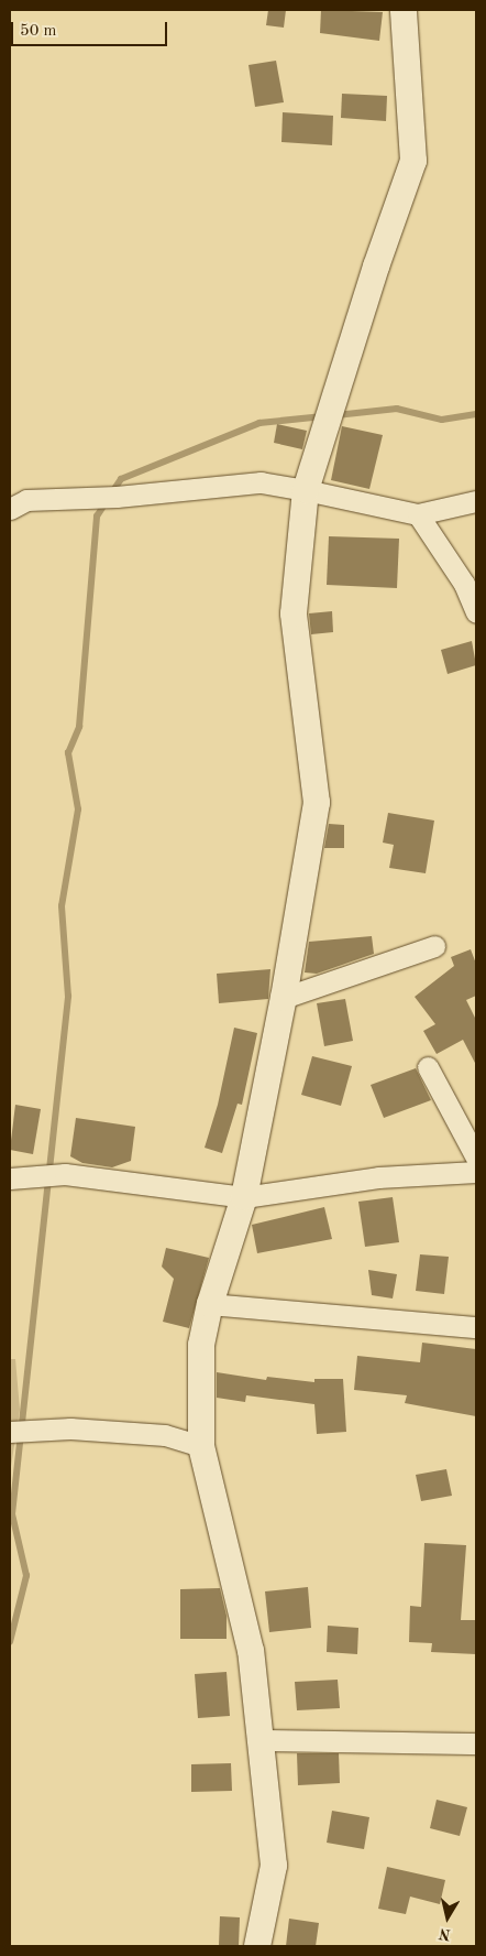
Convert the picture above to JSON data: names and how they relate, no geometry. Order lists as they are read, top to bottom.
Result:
{
  "scale_bar": "50 m",
  "north": "bottom"
}
